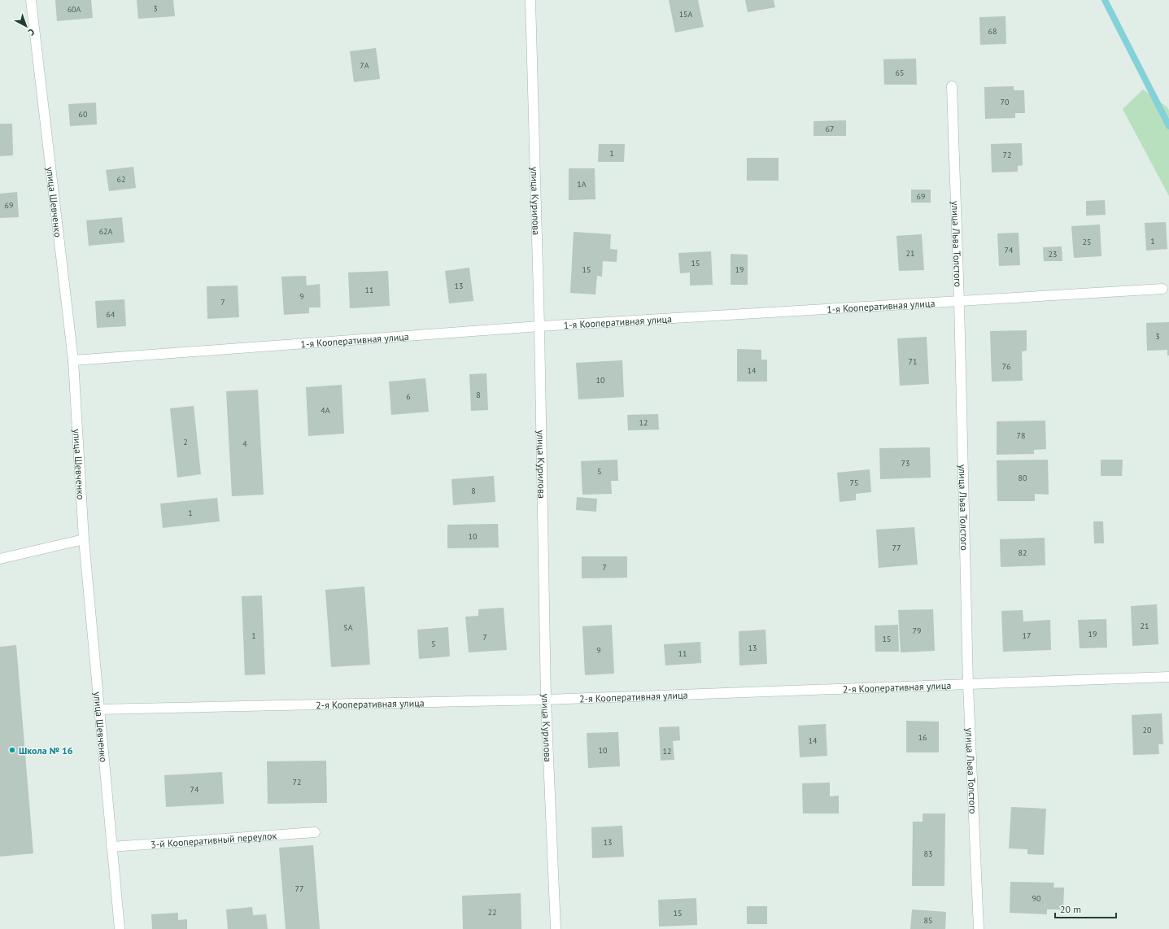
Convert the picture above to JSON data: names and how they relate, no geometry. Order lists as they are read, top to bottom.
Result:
{
  "streets": {
    "street": [
      "улица Курилова",
      "улица Шевченко",
      "улица Льва Толстого",
      "1-я Кооперативная улица",
      "2-я Кооперативная улица",
      "3-й Кооперативный переулок"
    ]
  },
  "crossings": [
    ["улица Курилова", "1-я Кооперативная улица"],
    ["улица Курилова", "2-я Кооперативная улица"],
    ["улица Шевченко", "1-я Кооперативная улица"],
    ["улица Шевченко", "2-я Кооперативная улица"],
    ["улица Шевченко", "3-й Кооперативный переулок"],
    ["улица Льва Толстого", "1-я Кооперативная улица"],
    ["улица Льва Толстого", "2-я Кооперативная улица"]
  ],
  "places": ["Школа № 16"],
  "house_numbers": [
    "3",
    "60А",
    "15А",
    "68",
    "7А",
    "65",
    "70",
    "60",
    "67",
    "1",
    "72",
    "62",
    "1А",
    "69",
    "69",
    "62А",
    "1",
    "25",
    "74",
    "21",
    "23",
    "15",
    "15",
    "19",
    "13",
    "11",
    "9",
    "7",
    "64",
    "3",
    "71",
    "76",
    "14",
    "10",
    "8",
    "6",
    "4А",
    "12",
    "78",
    "2",
    "4",
    "73",
    "5",
    "80",
    "75",
    "8",
    "1",
    "10",
    "77",
    "82",
    "7",
    "21",
    "5А",
    "79",
    "19",
    "1",
    "17",
    "7",
    "15",
    "5",
    "13",
    "9",
    "11",
    "20",
    "16",
    "14",
    "10",
    "12",
    "72",
    "74",
    "13",
    "83",
    "77",
    "90",
    "22",
    "15",
    "85"
  ],
  "scale_bar": "20 m",
  "north": "bottom right"
}
